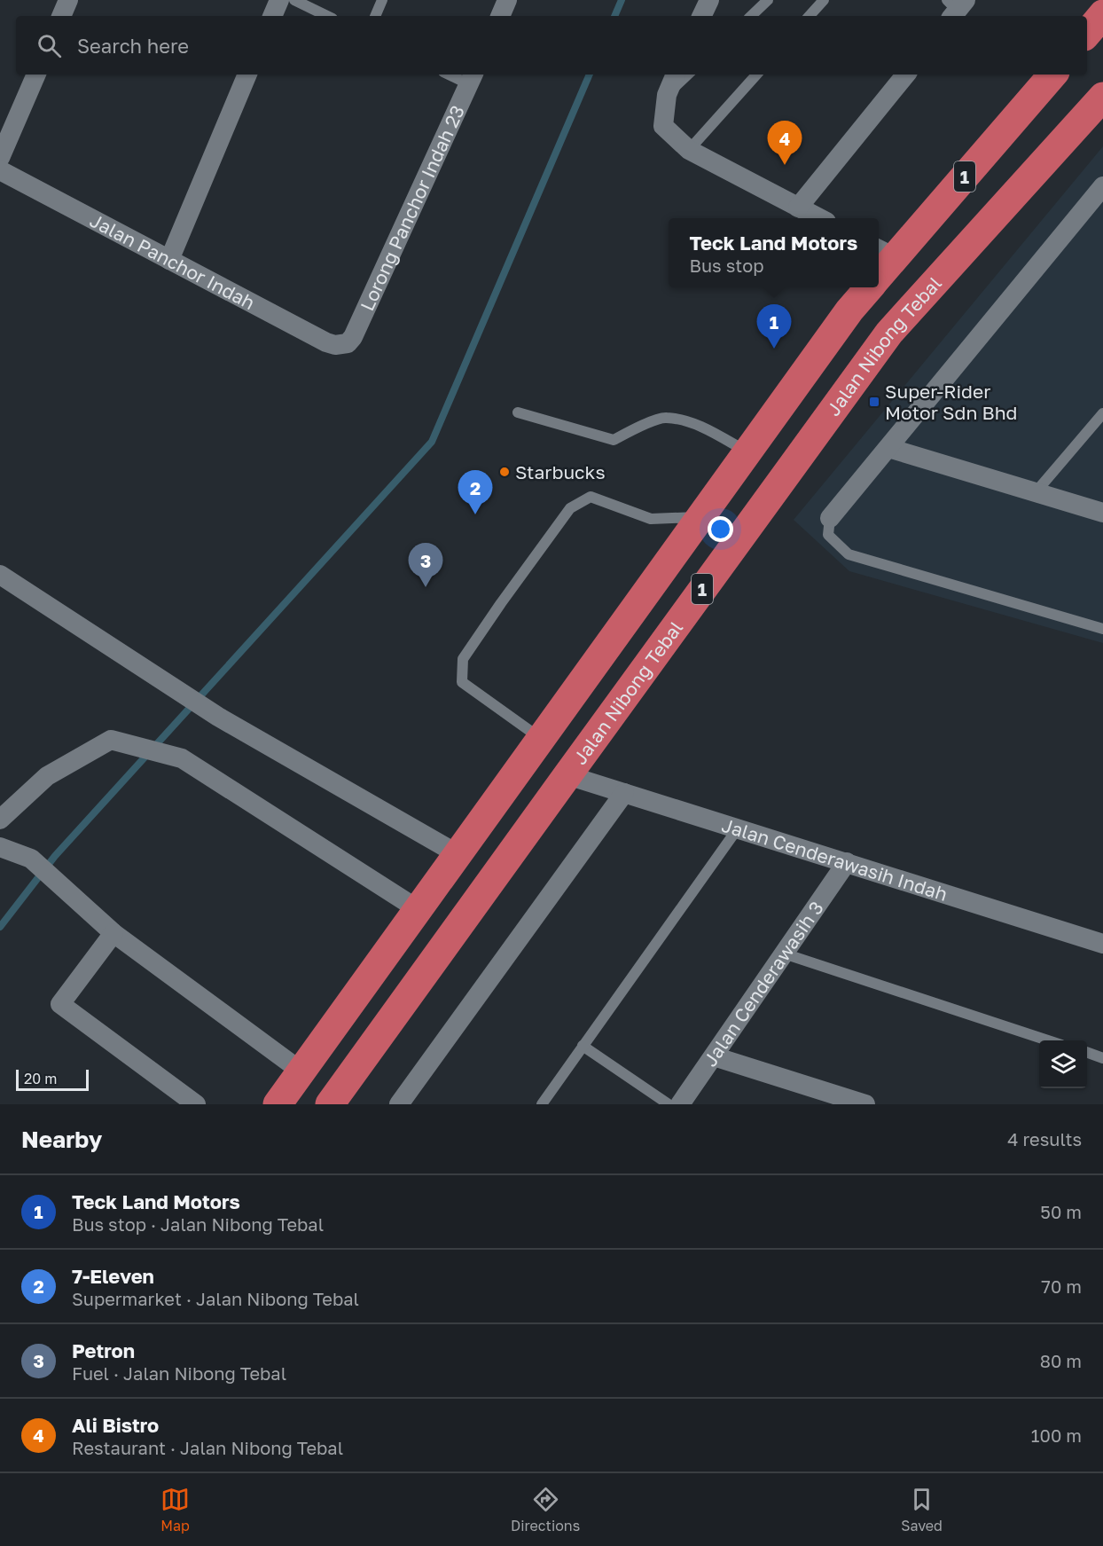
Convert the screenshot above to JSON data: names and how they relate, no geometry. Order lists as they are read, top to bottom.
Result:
{
  "streets": {
    "highway": ["1", "Jalan Nibong Tebal"],
    "street": [
      "Lorong Panchor Indah 23",
      "Jalan Panchor Indah",
      "Jalan Cenderawasih Indah",
      "Jalan Cenderawasih 3"
    ]
  },
  "crossings": [
    ["Lorong Panchor Indah 23", "Jalan Panchor Indah"],
    ["Jalan Nibong Tebal", "Jalan Cenderawasih Indah"],
    ["Jalan Cenderawasih Indah", "Jalan Cenderawasih 3"]
  ],
  "places": {
    "transit": ["Super-Rider Motor Sdn Bhd"],
    "other": ["Starbucks"]
  },
  "scale_bar": "20 m",
  "page": {
    "search": "Search here",
    "pins": [
      "4",
      "1",
      "2",
      "3"
    ],
    "popup": ["Teck Land Motors", "Bus stop"],
    "scale": "20 m",
    "heading": ["Nearby", "4 results"],
    "list": [
      {
        "mark": "1",
        "name": "Teck Land Motors",
        "note": "Bus stop · Jalan Nibong Tebal",
        "value": "50 m"
      },
      {
        "mark": "2",
        "name": "7-Eleven",
        "note": "Supermarket · Jalan Nibong Tebal",
        "value": "70 m"
      },
      {
        "mark": "3",
        "name": "Petron",
        "note": "Fuel · Jalan Nibong Tebal",
        "value": "80 m"
      },
      {
        "mark": "4",
        "name": "Ali Bistro",
        "note": "Restaurant · Jalan Nibong Tebal",
        "value": "100 m"
      }
    ],
    "nav": ["Map", "Directions", "Saved"]
  }
}
